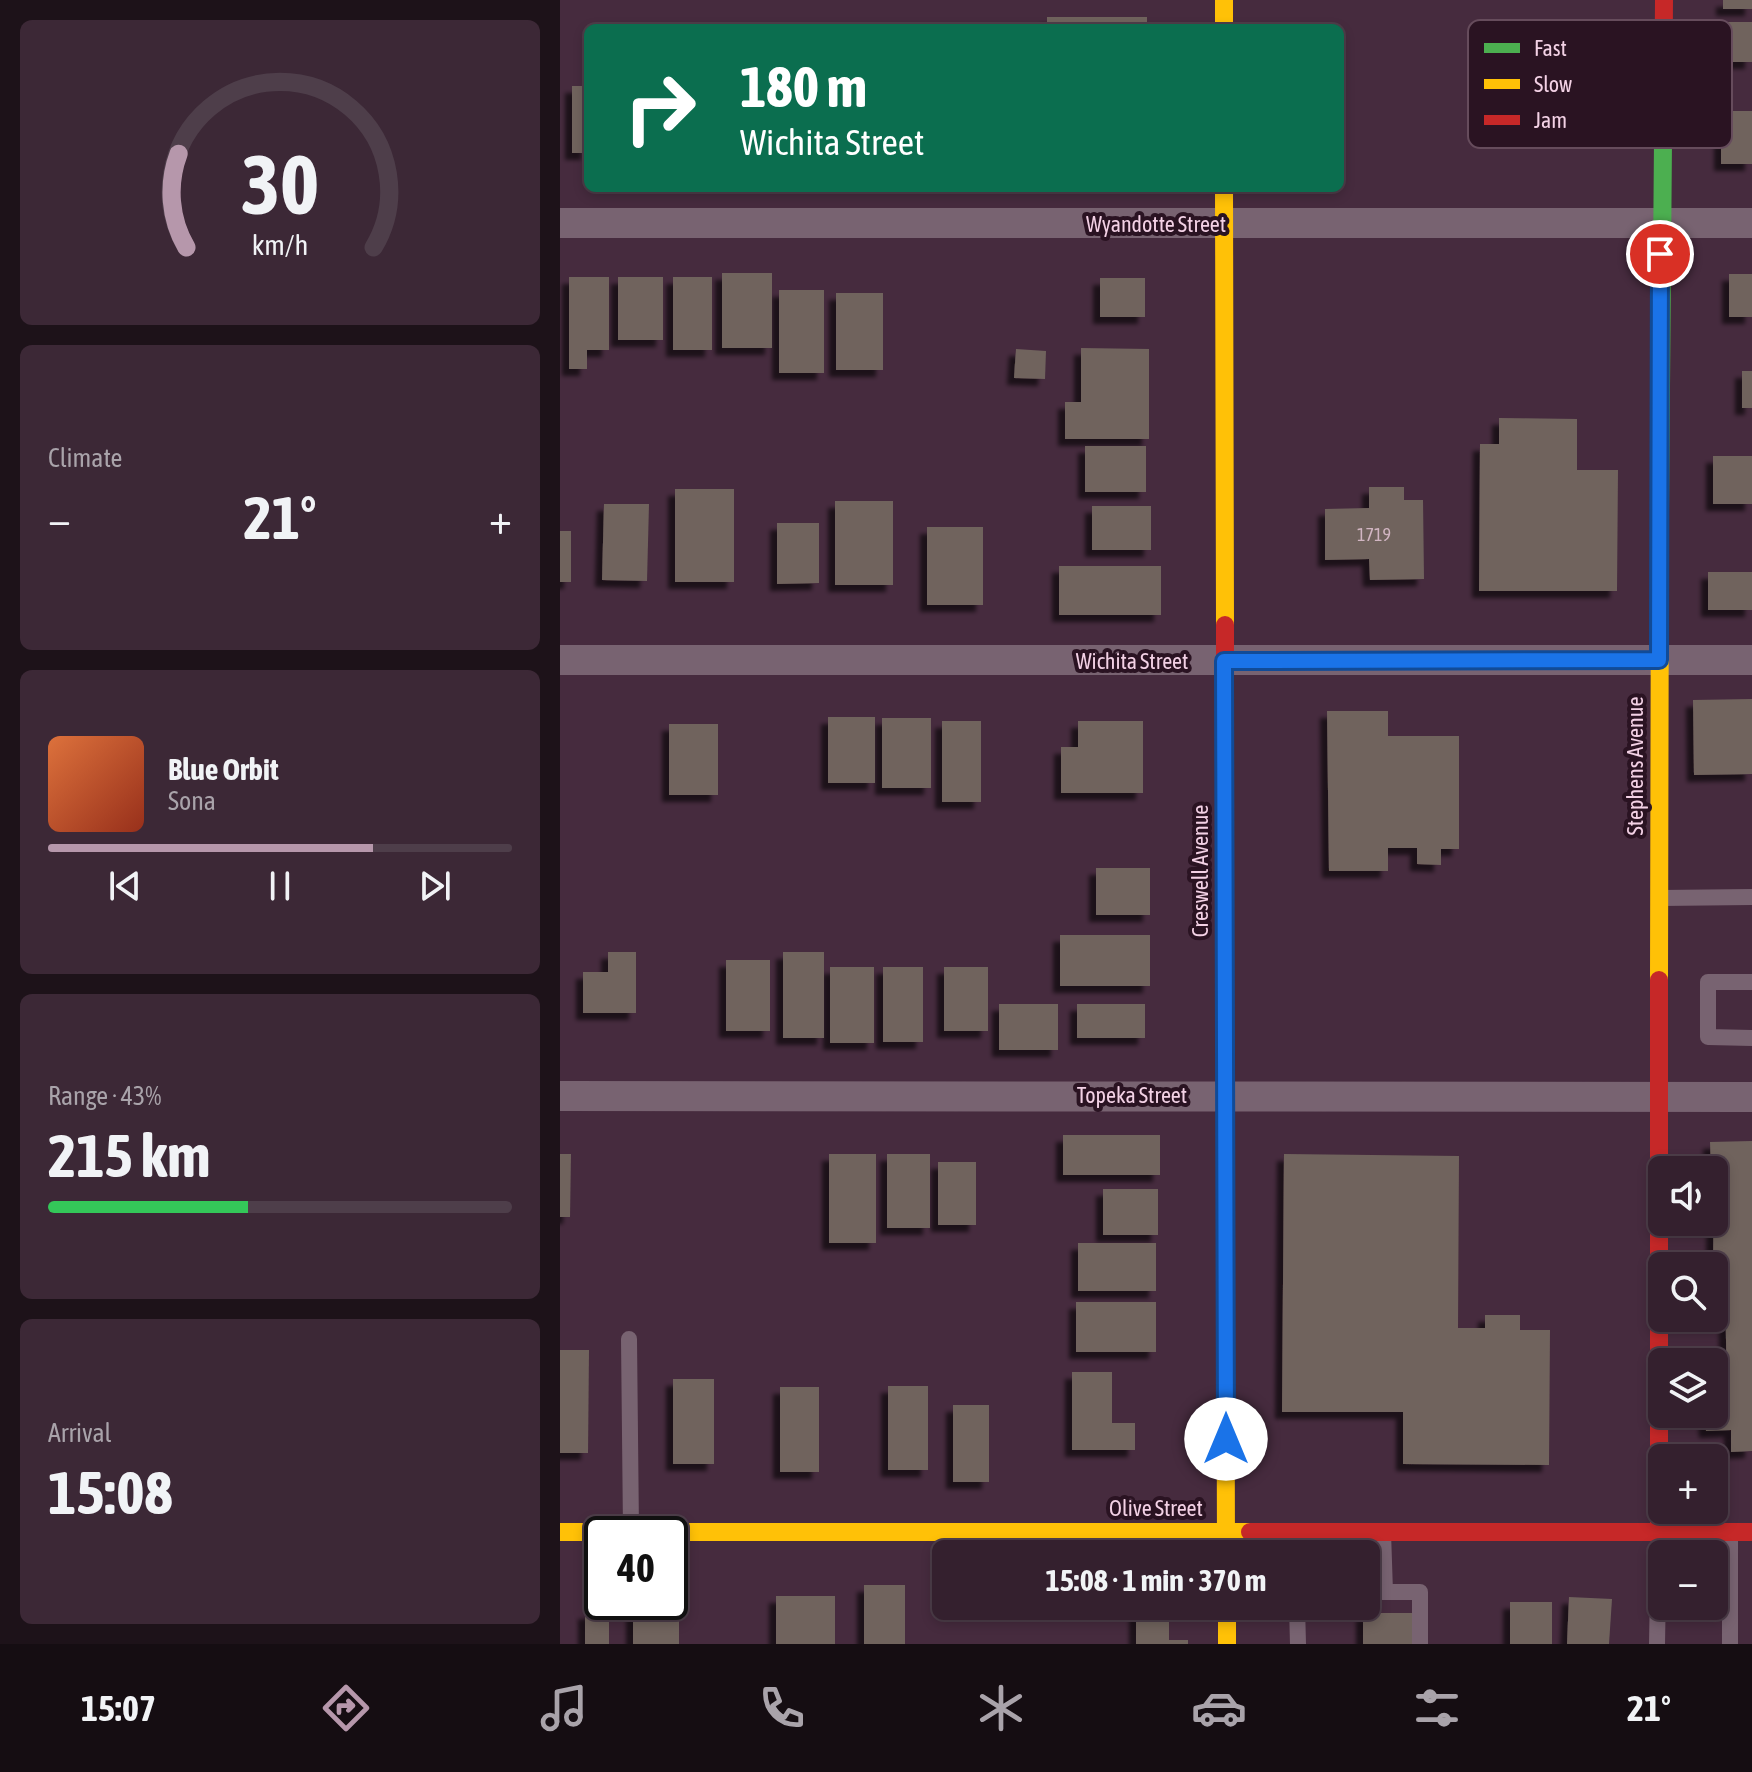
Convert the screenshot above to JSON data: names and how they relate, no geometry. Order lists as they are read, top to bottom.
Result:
{
  "streets": {
    "street": [
      "Wyandotte Street",
      "Wichita Street",
      "Stephens Avenue",
      "Creswell Avenue",
      "Topeka Street",
      "Olive Street"
    ]
  },
  "crossings": [
    ["Wyandotte Street", "Stephens Avenue"],
    ["Wyandotte Street", "Creswell Avenue"],
    ["Wichita Street", "Stephens Avenue"],
    ["Wichita Street", "Creswell Avenue"],
    ["Stephens Avenue", "Topeka Street"],
    ["Stephens Avenue", "Olive Street"],
    ["Creswell Avenue", "Topeka Street"],
    ["Creswell Avenue", "Olive Street"]
  ],
  "house_numbers": ["1719"],
  "legend": ["Fast", "Slow", "Jam"],
  "page": {
    "turn": ["180 m", "Wichita Street"],
    "tile": [
      "Climate",
      ["Range · 43%", "215 km"],
      ["Arrival", "15:08"]
    ],
    "heat": ["−", "21°", "+"],
    "song": ["Blue Orbit", "Sona"],
    "map_buttons": ["+", "−"],
    "limit": "40",
    "trip": "15:08 · 1 min · 370 m",
    "tabs": ["15:07", "21°"],
    "gauge": ["30", "km/h"]
  }
}
